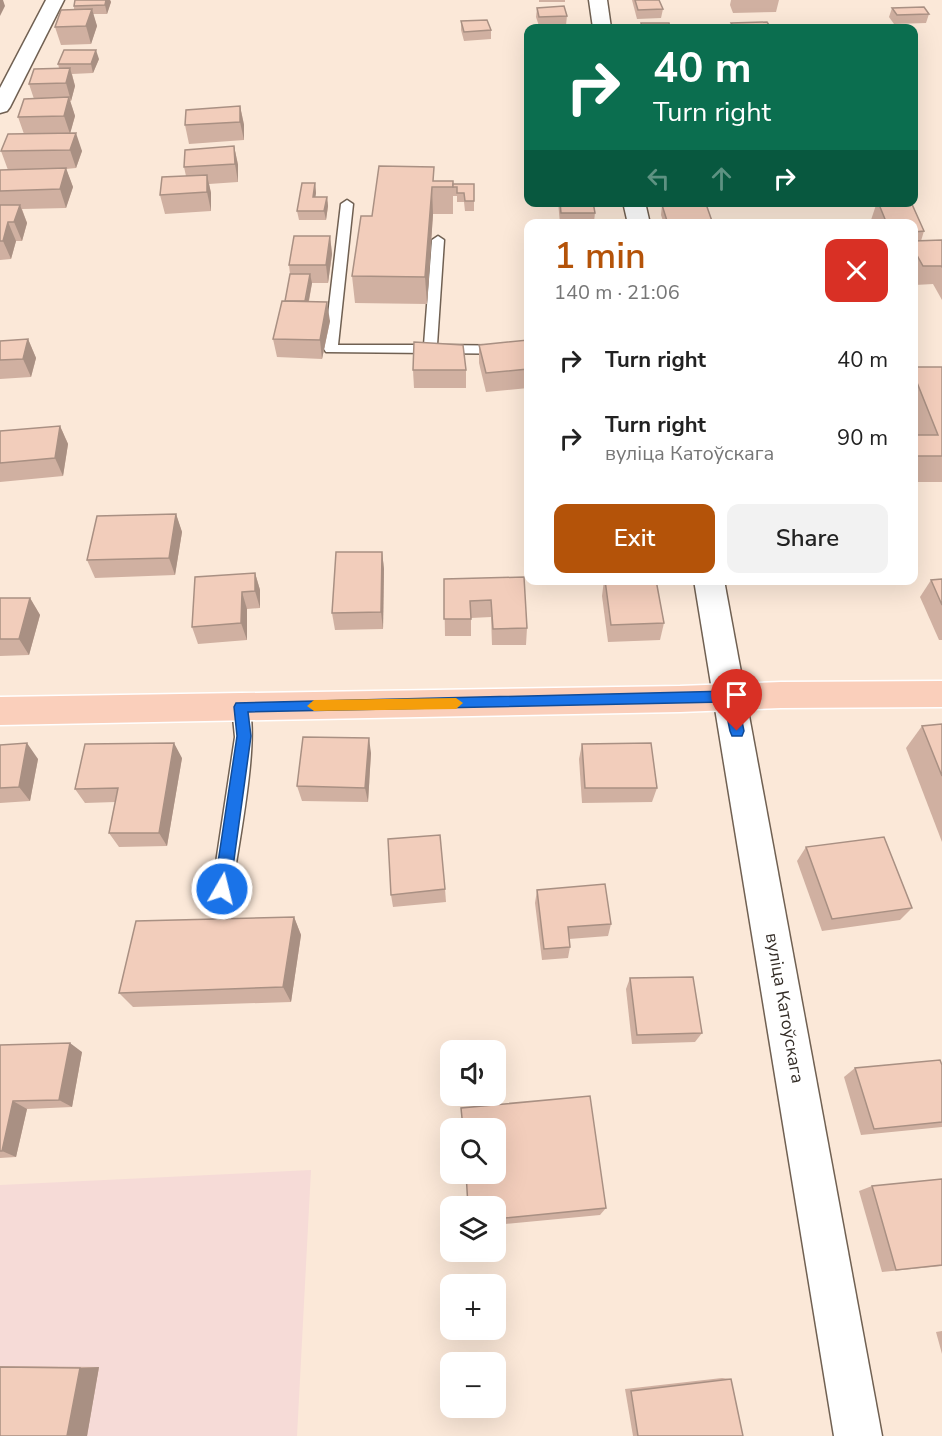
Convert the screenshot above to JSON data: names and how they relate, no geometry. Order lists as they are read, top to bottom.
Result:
{
  "streets": {
    "street": ["вуліца Катоўскага"]
  },
  "page": {
    "turn": ["40 m", "Turn right"],
    "heading": ["1 min", "140 m · 21:06"],
    "list": [
      {
        "name": "Turn right",
        "value": "40 m"
      },
      {
        "name": "Turn right",
        "note": "вуліца Катоўскага",
        "value": "90 m"
      }
    ],
    "buttons": ["Exit", "Share"],
    "map_buttons": ["+", "−"]
  }
}
